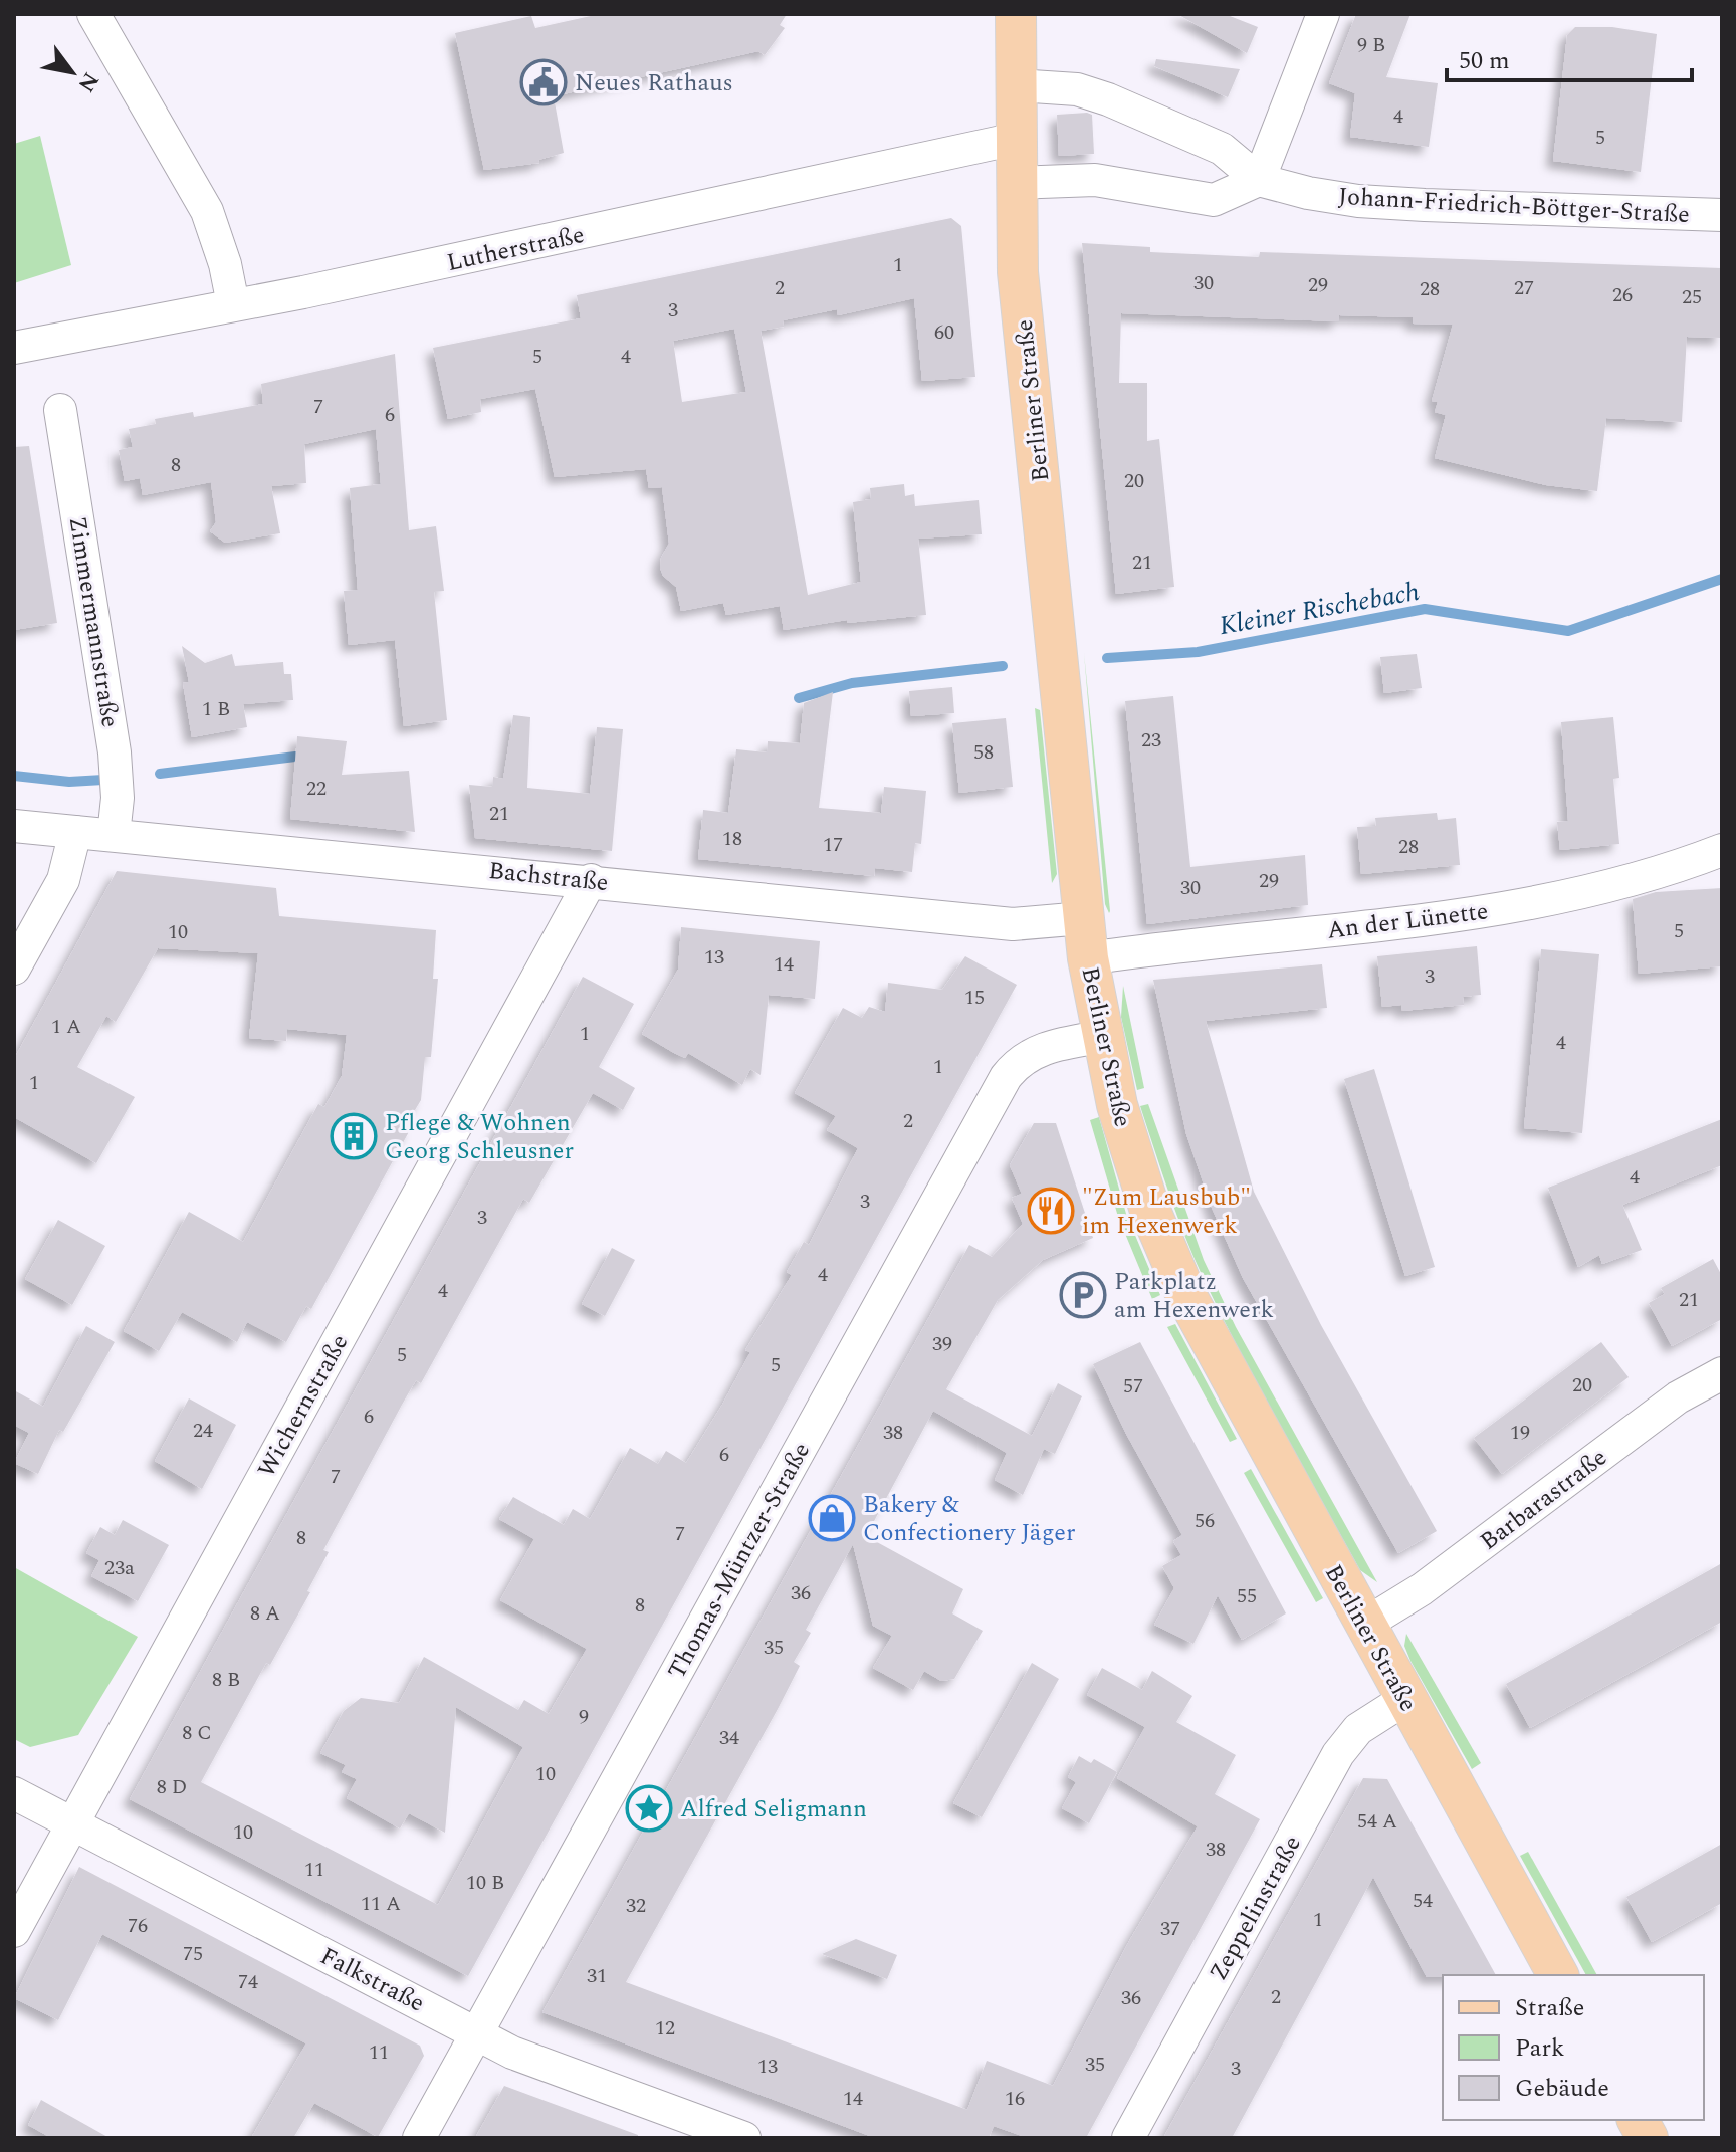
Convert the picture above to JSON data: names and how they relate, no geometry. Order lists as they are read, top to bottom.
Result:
{
  "streets": {
    "main road": ["Berliner Straße"],
    "street": [
      "Johann-Friedrich-Böttger-Straße",
      "Lutherstraße",
      "Zimmermannstraße",
      "Bachstraße",
      "An der Lünette",
      "Wichernstraße",
      "Barbarastraße",
      "Thomas-Müntzer-Straße",
      "Zeppelinstraße",
      "Falkstraße"
    ]
  },
  "crossings": [
    ["Johann-Friedrich-Böttger-Straße", "Berliner Straße"],
    ["Lutherstraße", "Berliner Straße"],
    ["Berliner Straße", "Bachstraße"],
    ["Berliner Straße", "An der Lünette"],
    ["Berliner Straße", "Barbarastraße"],
    ["Berliner Straße", "Thomas-Müntzer-Straße"],
    ["Berliner Straße", "Zeppelinstraße"],
    ["Zimmermannstraße", "Bachstraße"],
    ["Bachstraße", "Wichernstraße"],
    ["Wichernstraße", "Falkstraße"],
    ["Thomas-Müntzer-Straße", "Falkstraße"]
  ],
  "water": ["Kleiner Rischebach"],
  "places": {
    "public building": ["Neues Rathaus"],
    "building": ["Pflege & Wohnen Georg Schleusner"],
    "restaurant": ["\"Zum Lausbub\" im Hexenwerk"],
    "parking": ["Parkplatz am Hexenwerk"],
    "shop": ["Bakery & Confectionery Jäger"],
    "place": ["Alfred Seligmann"]
  },
  "house_numbers": [
    "9 B",
    "4",
    "5",
    "1",
    "30",
    "29",
    "2",
    "27",
    "28",
    "26",
    "25",
    "3",
    "60",
    "5",
    "4",
    "7",
    "6",
    "8",
    "20",
    "21",
    "1 B",
    "23",
    "58",
    "22",
    "21",
    "18",
    "17",
    "28",
    "29",
    "30",
    "5",
    "10",
    "13",
    "14",
    "3",
    "15",
    "1 A",
    "1",
    "4",
    "1",
    "1",
    "2",
    "4",
    "3",
    "3",
    "4",
    "4",
    "21",
    "39",
    "5",
    "5",
    "20",
    "57",
    "6",
    "24",
    "38",
    "19",
    "6",
    "7",
    "56",
    "7",
    "8",
    "23a",
    "36",
    "55",
    "8",
    "8 A",
    "35",
    "8 B",
    "9",
    "8 C",
    "34",
    "10",
    "8 D",
    "54 A",
    "10",
    "38",
    "11",
    "10 B",
    "54",
    "11 A",
    "32",
    "1",
    "76",
    "37",
    "75",
    "31",
    "74",
    "2",
    "36",
    "12",
    "11",
    "35",
    "13",
    "3",
    "14",
    "16"
  ],
  "legend": ["Straße", "Park", "Gebäude"],
  "scale_bar": "50 m",
  "north": "bottom right"
}
